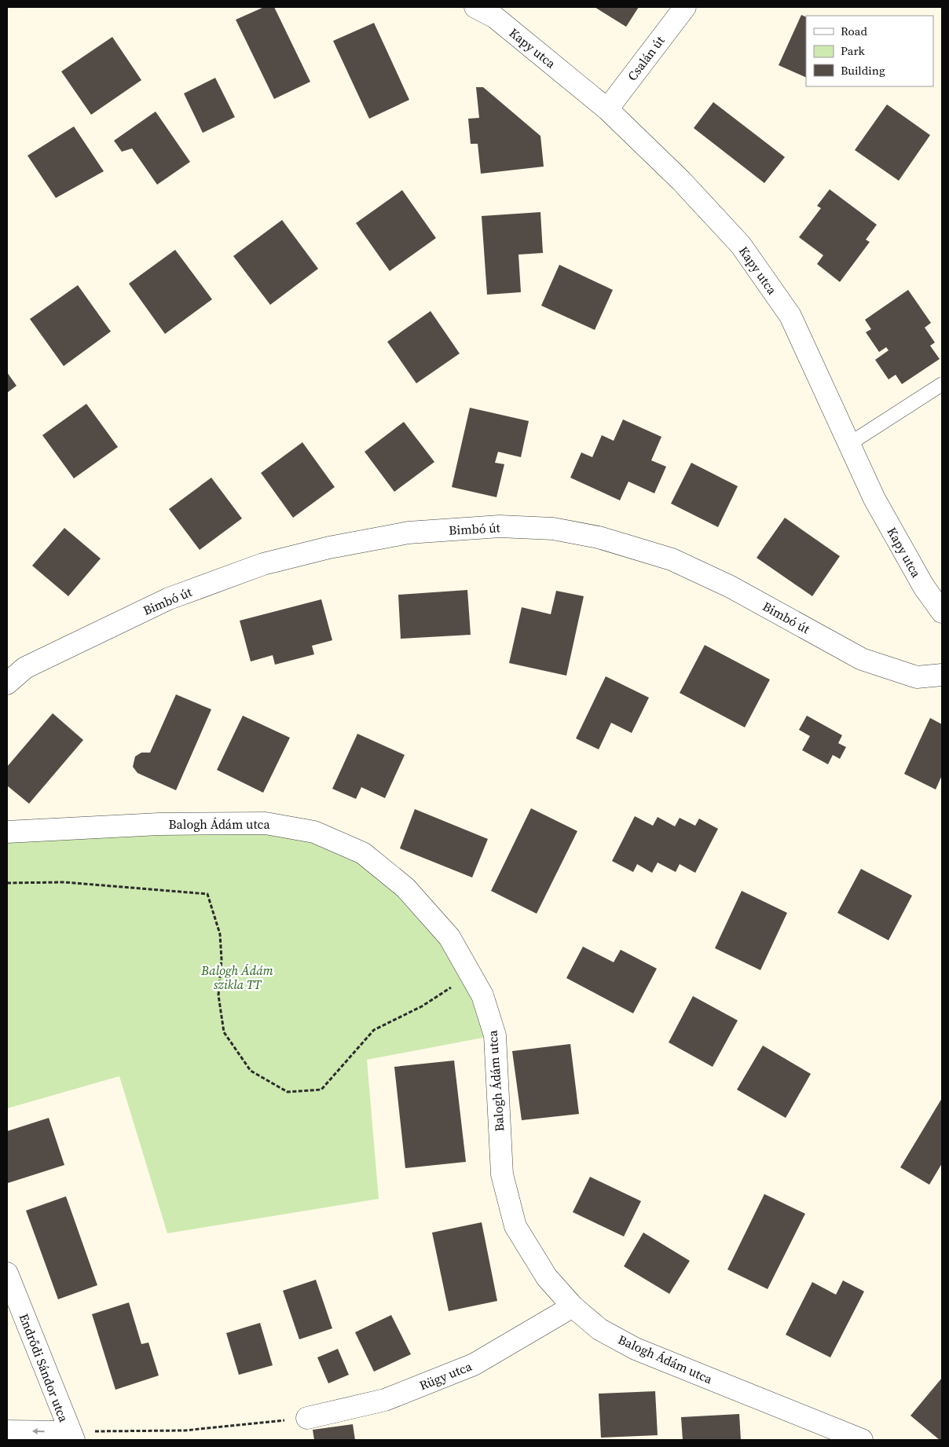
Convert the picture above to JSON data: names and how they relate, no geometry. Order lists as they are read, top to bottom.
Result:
{
  "streets": {
    "street": [
      "Kapy utca",
      "Csalán út",
      "Bimbó út",
      "Balogh Ádám utca",
      "Endrődi Sándor utca",
      "Rügy utca"
    ]
  },
  "crossings": [
    ["Kapy utca", "Csalán út"],
    ["Balogh Ádám utca", "Rügy utca"]
  ],
  "parks": ["Balogh Ádám szikla TT"],
  "legend": ["Road", "Park", "Building"]
}
